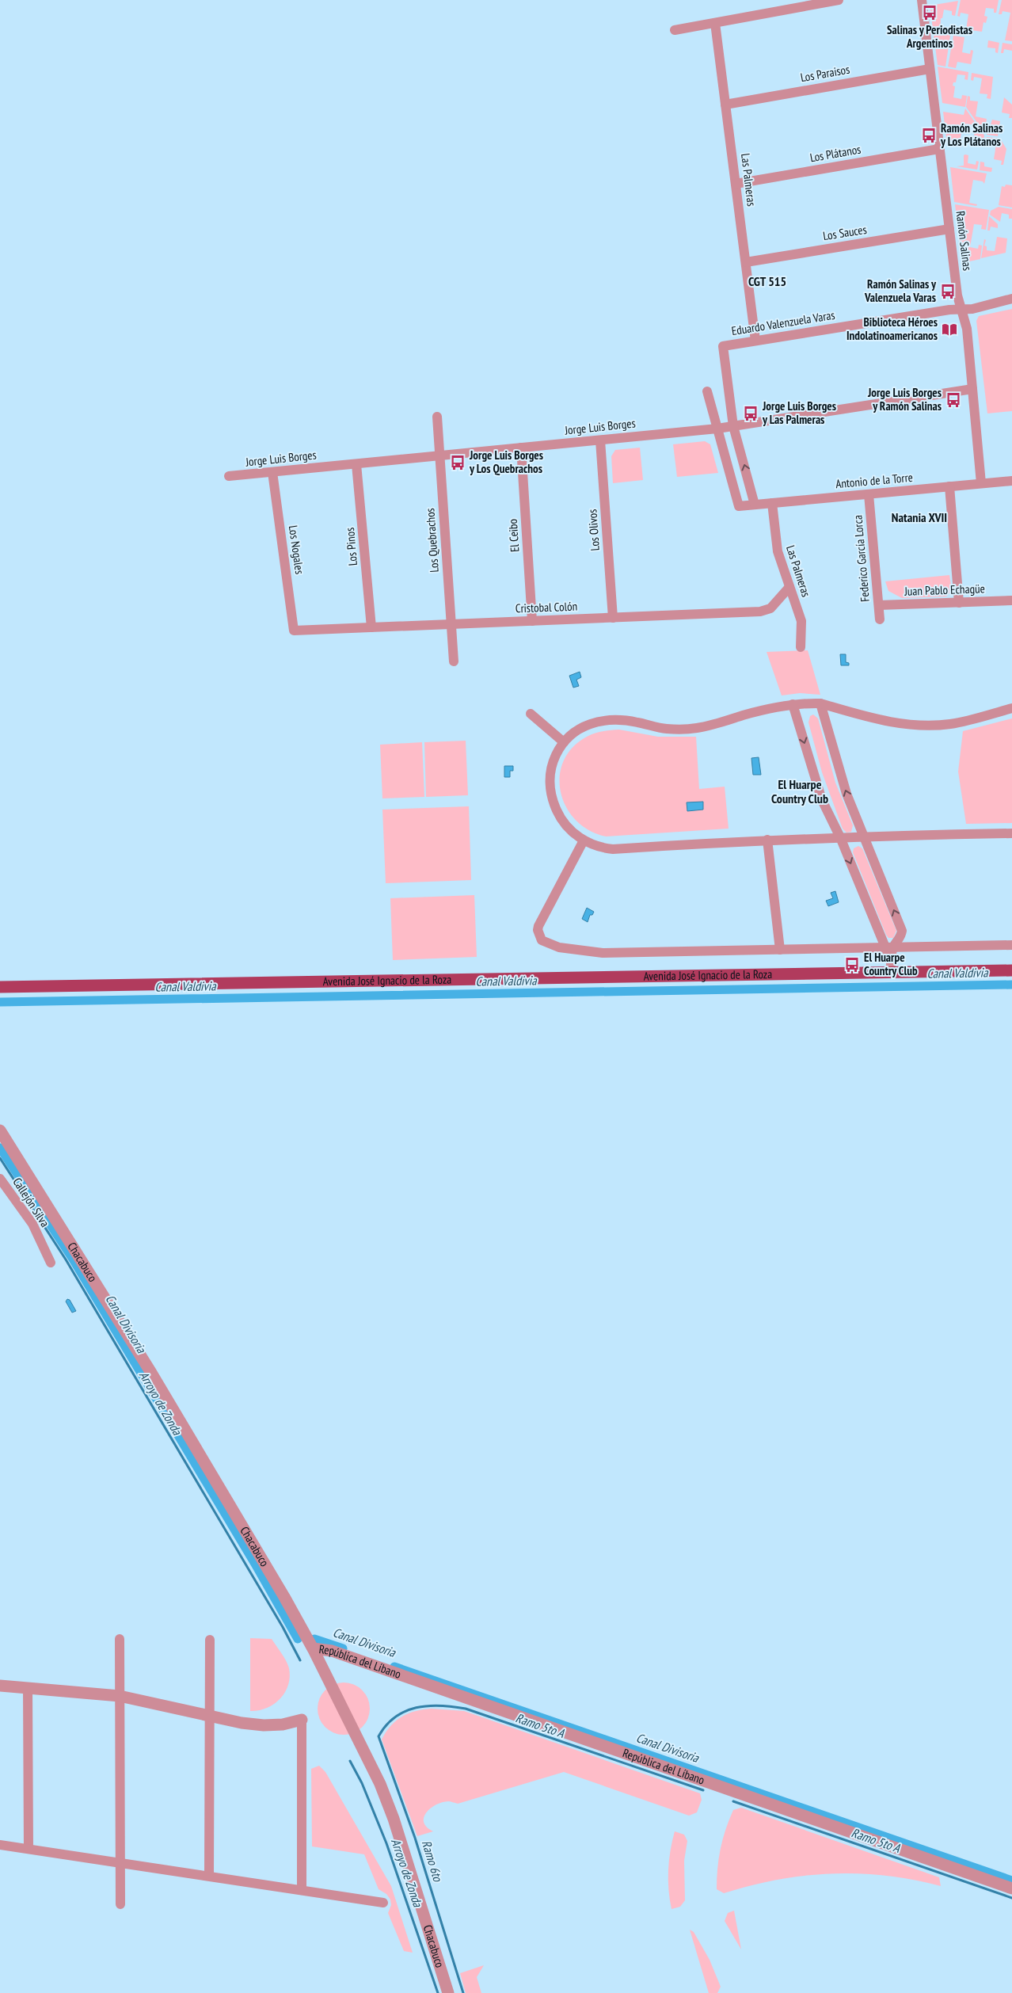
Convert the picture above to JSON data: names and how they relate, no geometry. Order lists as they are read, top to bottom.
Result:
{
  "streets": {
    "main road": ["Avenida José Ignacio de la Roza"],
    "street": [
      "Los Paraisos",
      "Los Plátanos",
      "Las Palmeras",
      "Los Sauces",
      "Ramón Salinas",
      "Eduardo Valenzuela Varas",
      "Jorge Luis Borges",
      "Antonio de la Torre",
      "Los Olivos",
      "El Ceibo",
      "Los Quebrachos",
      "Los Pinos",
      "Los Nogales",
      "Federico García Lorca",
      "Juan Pablo Echagüe",
      "Cristobal Colón",
      "Callejón Silva",
      "Chacabuco",
      "República del Líbano"
    ]
  },
  "crossings": [
    ["Los Paraisos", "Las Palmeras"],
    ["Los Paraisos", "Ramón Salinas"],
    ["Los Plátanos", "Las Palmeras"],
    ["Los Plátanos", "Ramón Salinas"],
    ["Las Palmeras", "Los Sauces"],
    ["Las Palmeras", "Eduardo Valenzuela Varas"],
    ["Las Palmeras", "Antonio de la Torre"],
    ["Las Palmeras", "Cristobal Colón"],
    ["Los Sauces", "Ramón Salinas"],
    ["Ramón Salinas", "Eduardo Valenzuela Varas"],
    ["Ramón Salinas", "Jorge Luis Borges"],
    ["Ramón Salinas", "Antonio de la Torre"],
    ["Eduardo Valenzuela Varas", "Jorge Luis Borges"],
    ["Jorge Luis Borges", "Antonio de la Torre"],
    ["Jorge Luis Borges", "Los Olivos"],
    ["Jorge Luis Borges", "El Ceibo"],
    ["Jorge Luis Borges", "Los Quebrachos"],
    ["Jorge Luis Borges", "Los Pinos"],
    ["Jorge Luis Borges", "Los Nogales"],
    ["Antonio de la Torre", "Federico García Lorca"],
    ["Los Olivos", "Cristobal Colón"],
    ["El Ceibo", "Cristobal Colón"],
    ["Los Quebrachos", "Cristobal Colón"],
    ["Los Pinos", "Cristobal Colón"],
    ["Los Nogales", "Cristobal Colón"],
    ["Federico García Lorca", "Juan Pablo Echagüe"],
    ["Chacabuco", "República del Líbano"]
  ],
  "districts": ["CGT 515", "Natania XVII", "El Huarpe Country Club"],
  "water": [
    "Canal Valdivia",
    "Canal Divisoria",
    "Arroyo de Zonda",
    "Ramo 5to A",
    "Ramo 6to"
  ],
  "places": {
    "bus stop": [
      "Salinas y Periodistas Argentinos",
      "Ramón Salinas y Los Plátanos",
      "Ramón Salinas y Valenzuela Varas",
      "Jorge Luis Borges y Ramón Salinas",
      "Jorge Luis Borges y Las Palmeras",
      "Jorge Luis Borges y Los Quebrachos",
      "El Huarpe Country Club"
    ],
    "library": ["Biblioteca Héroes Indolatinoamericanos"]
  }
}
